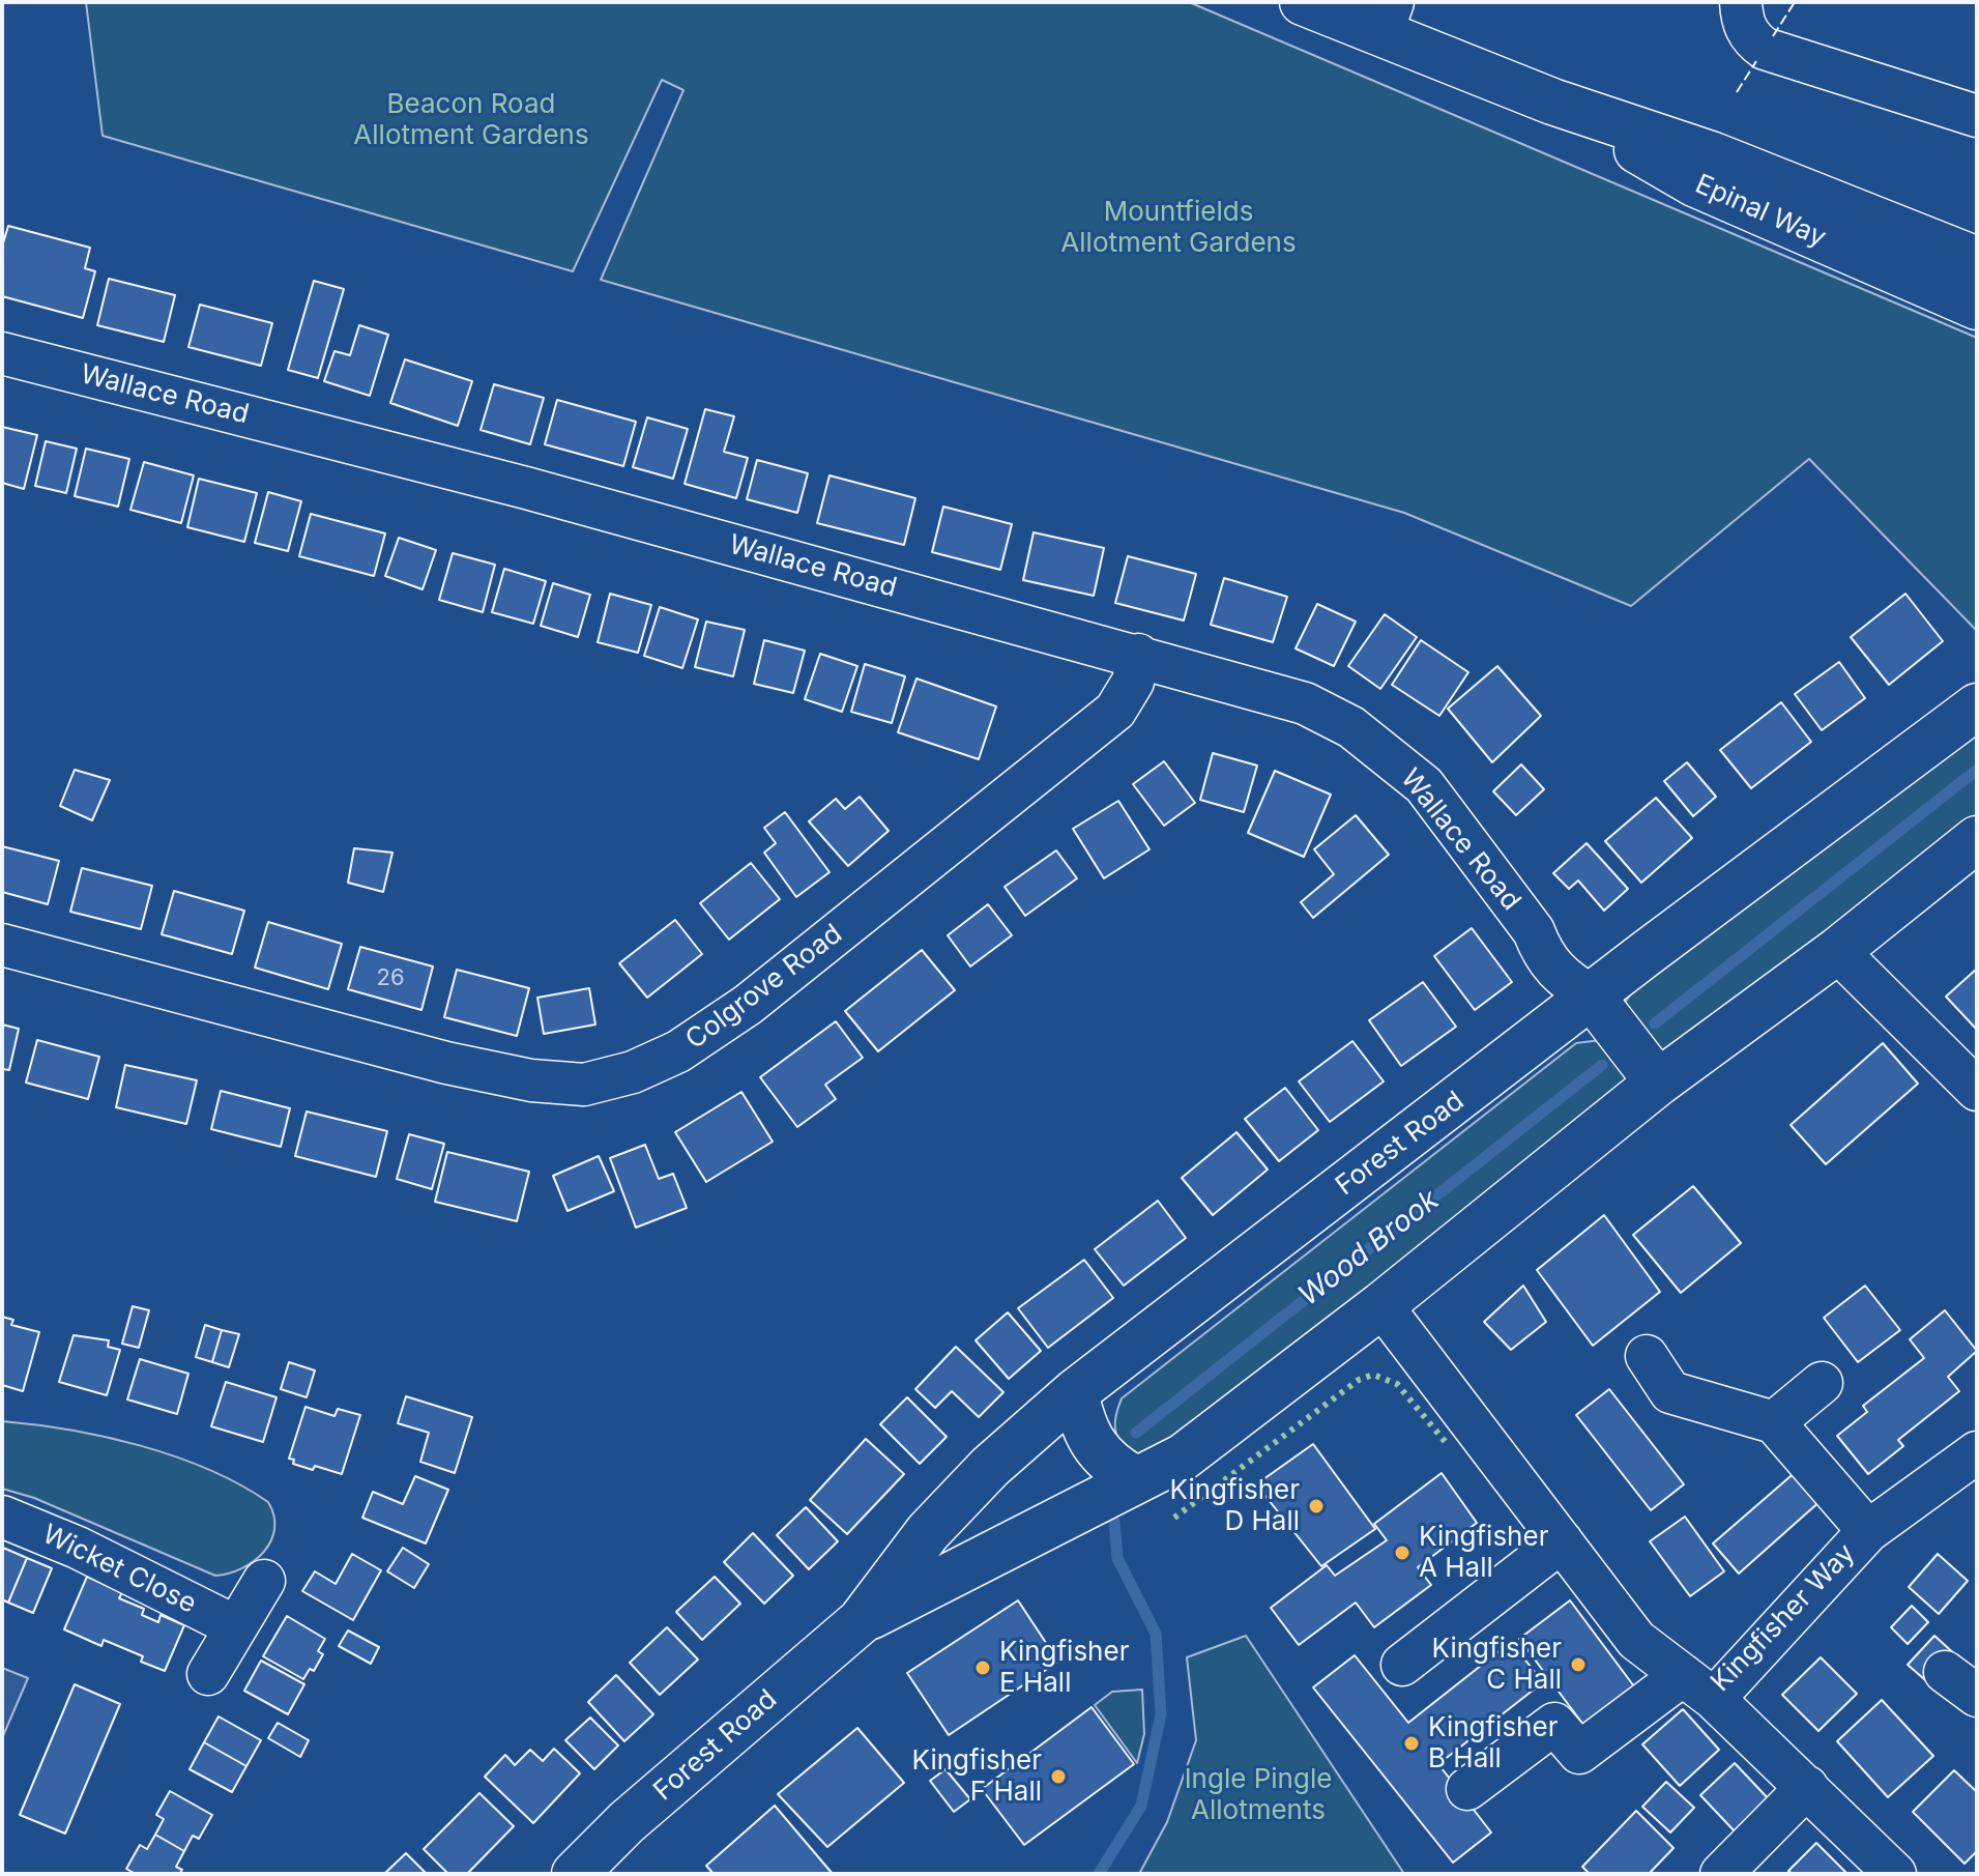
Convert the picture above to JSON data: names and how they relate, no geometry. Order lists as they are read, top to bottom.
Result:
{
  "streets": {
    "main road": ["Epinal Way", "Forest Road"],
    "street": [
      "Wallace Road",
      "Colgrove Road",
      "Wicket Close",
      "Kingfisher Way"
    ]
  },
  "crossings": [
    ["Wallace Road", "Colgrove Road"],
    ["Wallace Road", "Forest Road"],
    ["Forest Road", "Kingfisher Way"]
  ],
  "water": ["Wood Brook"],
  "parks": ["Beacon Road Allotment Gardens", "Mountfields Allotment Gardens", "Ingle Pingle Allotments"],
  "places": [
    "Kingfisher D Hall",
    "Kingfisher A Hall",
    "Kingfisher C Hall",
    "Kingfisher E Hall",
    "Kingfisher B Hall",
    "Kingfisher F Hall"
  ],
  "house_numbers": ["26"]
}
